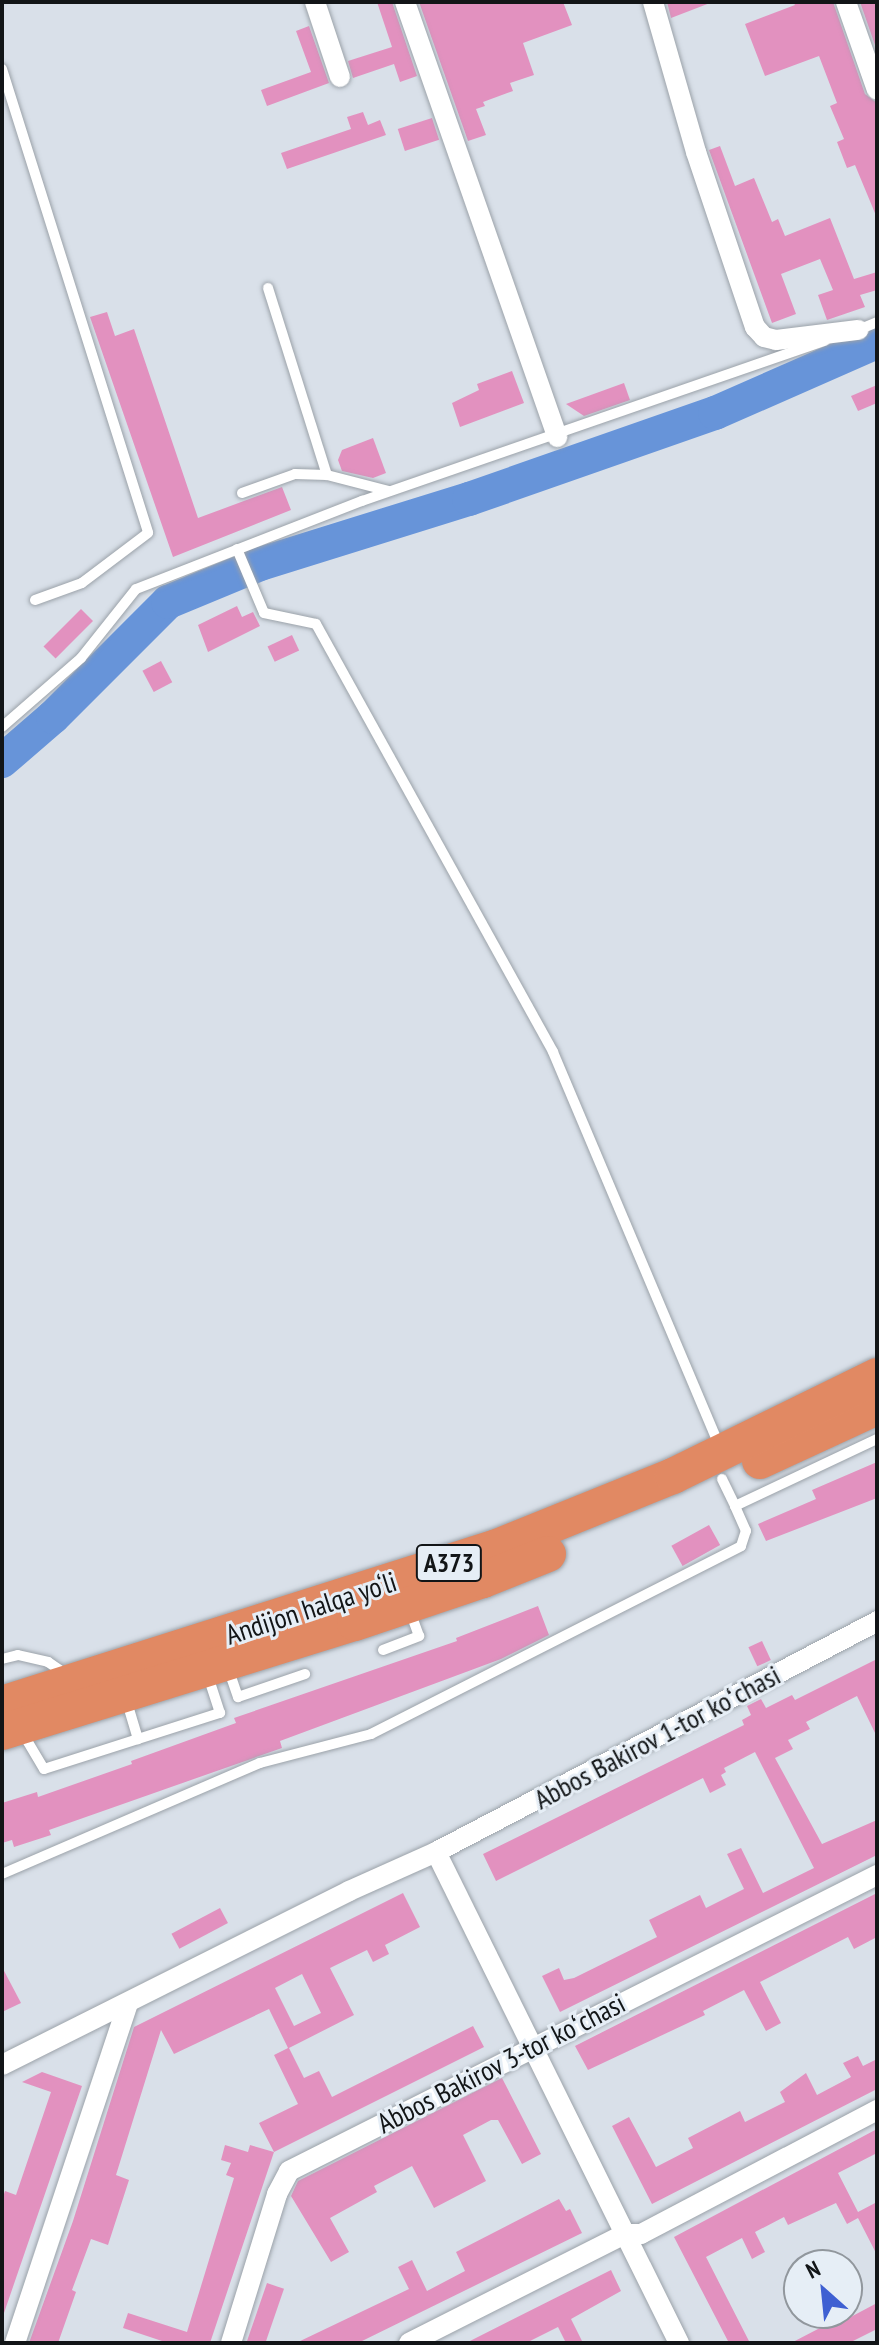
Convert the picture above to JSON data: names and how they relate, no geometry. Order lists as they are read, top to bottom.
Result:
{
  "streets": {
    "highway": ["A373", "Andijon halqa yo‘li"],
    "street": ["Abbos Bakirov 1-tor koʻchasi", "Abbos Bakirov 3-tor koʻchasi"]
  },
  "north": "top left"
}
